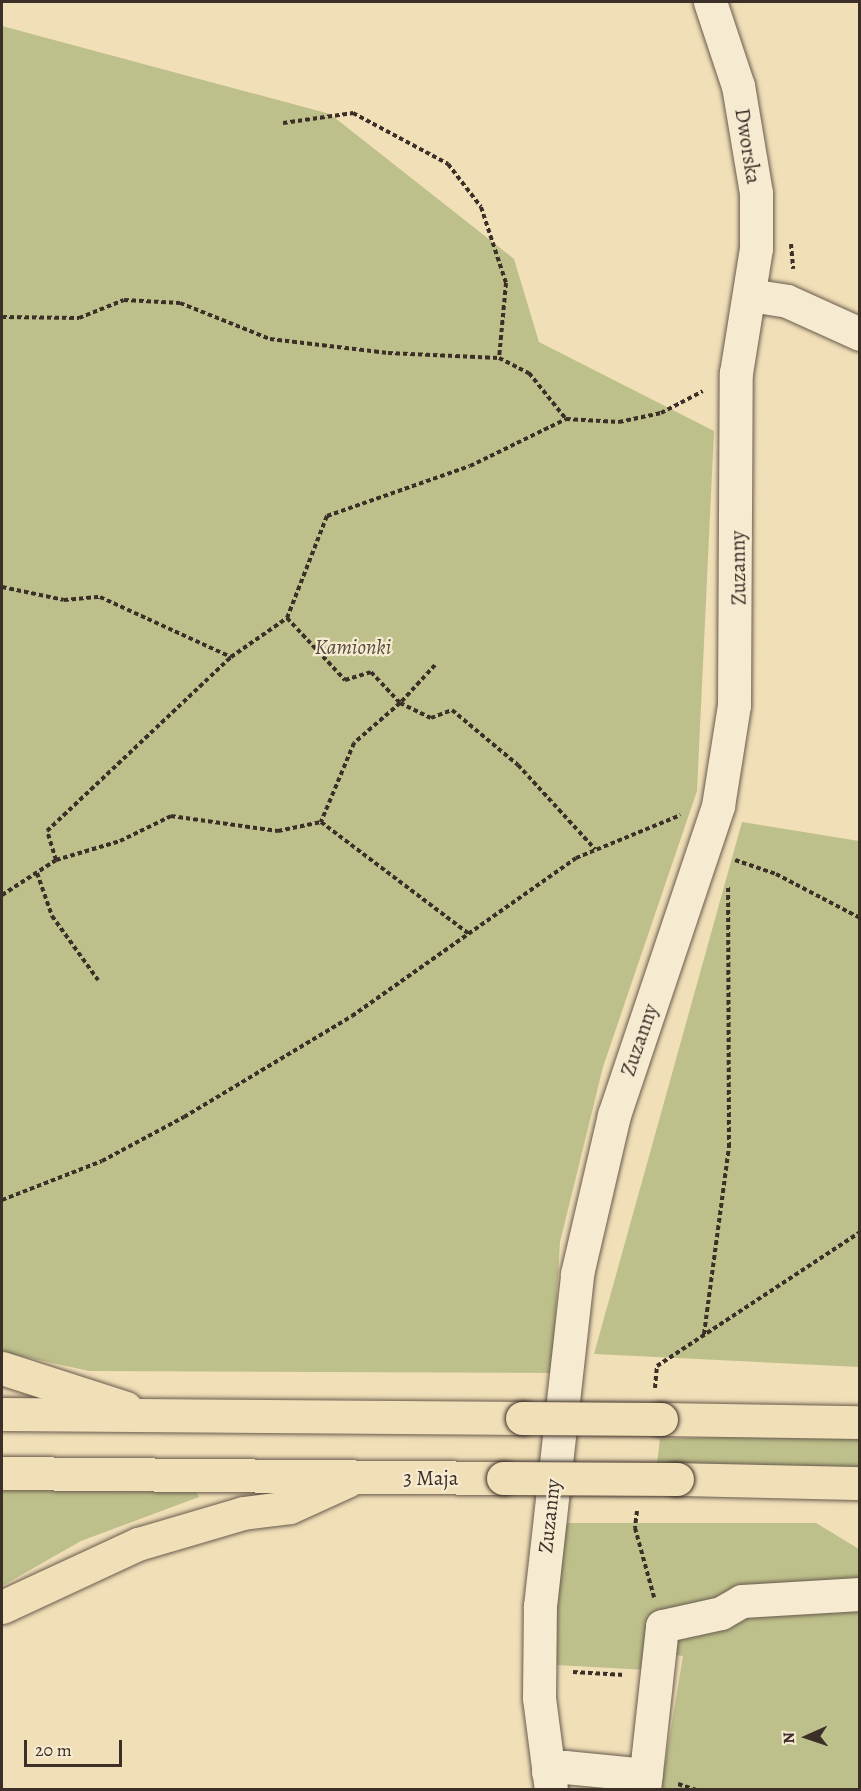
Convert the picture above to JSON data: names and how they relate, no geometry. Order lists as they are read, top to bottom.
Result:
{
  "streets": {
    "main road": ["3 Maja"],
    "street": ["Dworska", "Zuzanny"]
  },
  "crossings": [
    ["Dworska", "Zuzanny"]
  ],
  "parks": ["Kamionki"],
  "scale_bar": "20 m",
  "north": "left"
}
